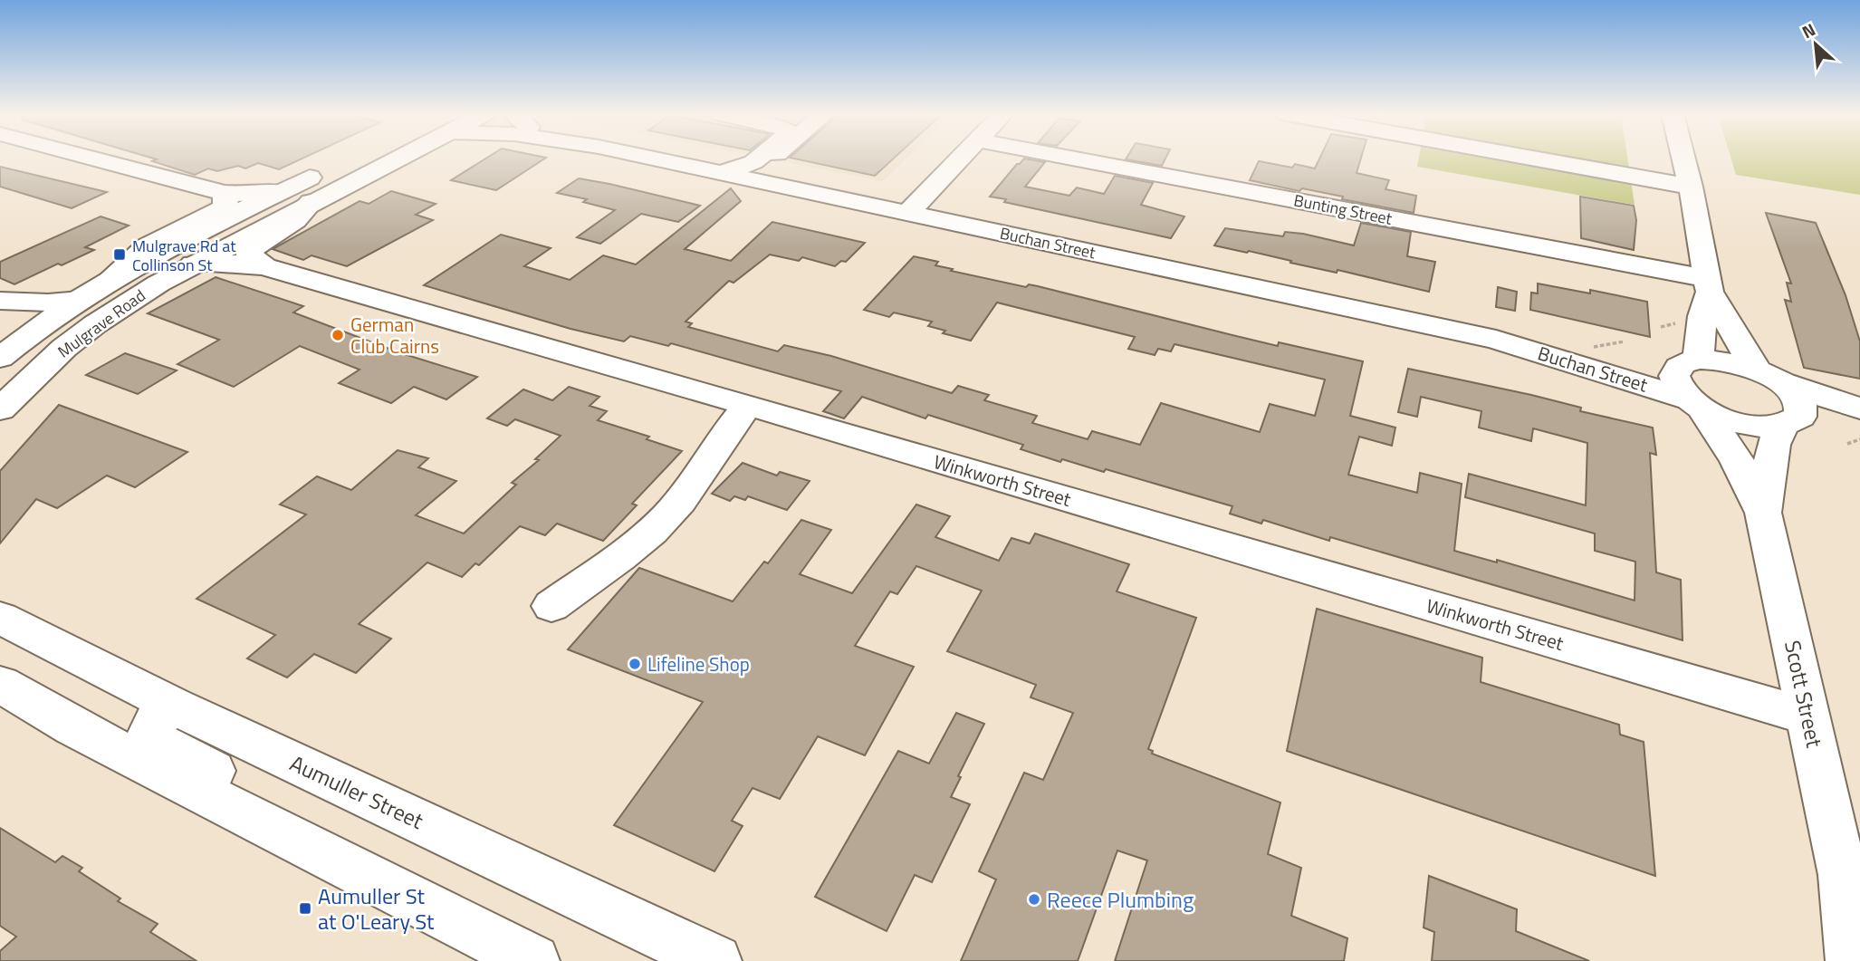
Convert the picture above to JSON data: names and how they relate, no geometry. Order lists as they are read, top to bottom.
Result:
{
  "streets": {
    "street": [
      "Bunting Street",
      "Buchan Street",
      "Mulgrave Road",
      "Winkworth Street",
      "Scott Street",
      "Aumuller Street"
    ]
  },
  "crossings": [
    ["Buchan Street", "Scott Street"],
    ["Mulgrave Road", "Winkworth Street"],
    ["Winkworth Street", "Scott Street"]
  ],
  "places": {
    "transit": ["Mulgrave Rd at Collinson St", "Aumuller St at O'Leary St"],
    "other": ["German Club Cairns", "Lifeline Shop", "Reece Plumbing"]
  },
  "north": "top left"
}
